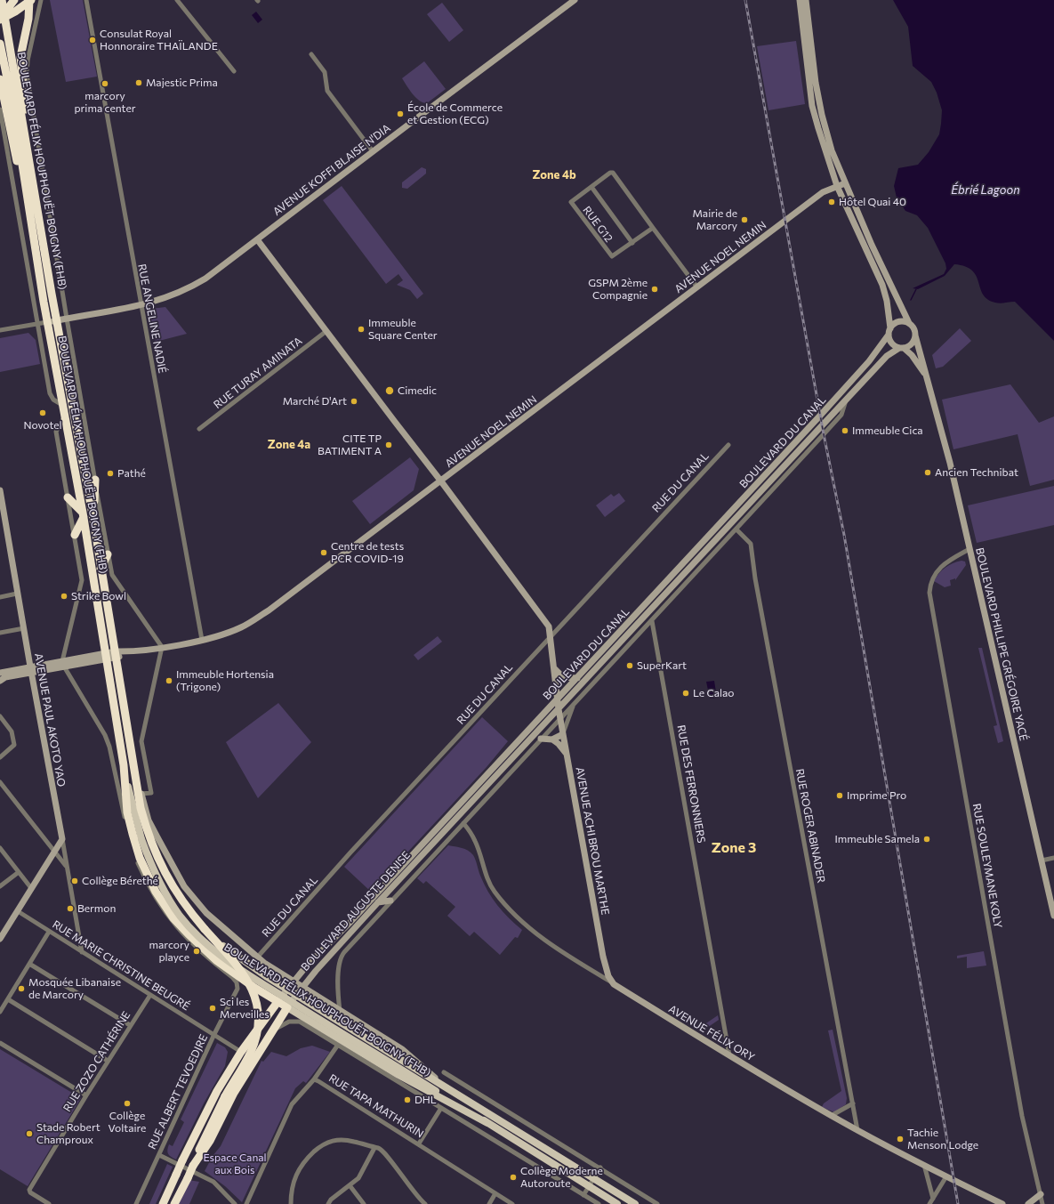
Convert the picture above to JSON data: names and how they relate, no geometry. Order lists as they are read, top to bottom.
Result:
{
  "streets": {
    "highway": ["BOULEVARD FÉLIX HOUPHOUËT BOIGNY (FHB)", "BOULEVARD AUGUSTE DENISE"],
    "main road": [
      "AVENUE KOFFI BLAISE N'DIA",
      "AVENUE NOEL NEMIN",
      "BOULEVARD DU CANAL",
      "BOULEVARD PHILLIPE GRÉGOIRE YACÉ",
      "AVENUE PAUL AKOTO YAO",
      "AVENUE ACHI BROU MARTHE",
      "AVENUE FÉLIX ORY"
    ],
    "street": [
      "RUE G12",
      "RUE ANGELINE NADIÉ",
      "RUE TURAY AMINATA",
      "RUE DU CANAL",
      "RUE DES FERRONNIERS",
      "RUE ROGER ABINADER",
      "RUE SOULEYMANE KOLY",
      "RUE MARIE CHRISTINE BEUGRÉ",
      "RUE ZOZO CATHÉRINE",
      "RUE ALBERT TEVOEDJRE",
      "RUE TAPA MATHURIN"
    ]
  },
  "crossings": [
    ["AVENUE KOFFI BLAISE N'DIA", "BOULEVARD FÉLIX HOUPHOUËT BOIGNY (FHB)"],
    ["AVENUE KOFFI BLAISE N'DIA", "RUE ANGELINE NADIÉ"],
    ["AVENUE KOFFI BLAISE N'DIA", "AVENUE ACHI BROU MARTHE"],
    ["BOULEVARD FÉLIX HOUPHOUËT BOIGNY (FHB)", "AVENUE NOEL NEMIN"],
    ["BOULEVARD FÉLIX HOUPHOUËT BOIGNY (FHB)", "BOULEVARD DU CANAL"],
    ["BOULEVARD FÉLIX HOUPHOUËT BOIGNY (FHB)", "RUE DU CANAL"],
    ["BOULEVARD FÉLIX HOUPHOUËT BOIGNY (FHB)", "BOULEVARD AUGUSTE DENISE"],
    ["BOULEVARD FÉLIX HOUPHOUËT BOIGNY (FHB)", "RUE ALBERT TEVOEDJRE"],
    ["RUE G12", "AVENUE NOEL NEMIN"],
    ["AVENUE NOEL NEMIN", "RUE ANGELINE NADIÉ"],
    ["AVENUE NOEL NEMIN", "AVENUE PAUL AKOTO YAO"],
    ["AVENUE NOEL NEMIN", "AVENUE ACHI BROU MARTHE"],
    ["RUE TURAY AMINATA", "AVENUE ACHI BROU MARTHE"],
    ["BOULEVARD DU CANAL", "BOULEVARD PHILLIPE GRÉGOIRE YACÉ"],
    ["BOULEVARD DU CANAL", "RUE DES FERRONNIERS"],
    ["BOULEVARD DU CANAL", "RUE ROGER ABINADER"],
    ["BOULEVARD DU CANAL", "AVENUE ACHI BROU MARTHE"],
    ["BOULEVARD DU CANAL", "BOULEVARD AUGUSTE DENISE"],
    ["BOULEVARD DU CANAL", "AVENUE FÉLIX ORY"],
    ["RUE DU CANAL", "AVENUE ACHI BROU MARTHE"],
    ["BOULEVARD PHILLIPE GRÉGOIRE YACÉ", "RUE SOULEYMANE KOLY"],
    ["AVENUE PAUL AKOTO YAO", "RUE MARIE CHRISTINE BEUGRÉ"],
    ["RUE DES FERRONNIERS", "AVENUE FÉLIX ORY"],
    ["RUE ROGER ABINADER", "AVENUE FÉLIX ORY"],
    ["AVENUE ACHI BROU MARTHE", "AVENUE FÉLIX ORY"],
    ["RUE MARIE CHRISTINE BEUGRÉ", "RUE ZOZO CATHÉRINE"],
    ["RUE MARIE CHRISTINE BEUGRÉ", "RUE ALBERT TEVOEDJRE"]
  ],
  "districts": ["Zone 4b", "Zone 4a", "Zone 3"],
  "water": ["Ébrié Lagoon"],
  "parks": ["Espace Canal aux Bois"],
  "places": [
    "Consulat Royal Honnoraire THAÏLANDE",
    "Majestic Prima",
    "marcory prima center",
    "École de Commerce et Gestion (ECG)",
    "Hôtel Quai 40",
    "Mairie de Marcory",
    "GSPM 2ème Compagnie",
    "Immeuble Square Center",
    "Cimedic",
    "Marché D'Art",
    "Novotel",
    "Immeuble Cica",
    "CITE TP BATIMENT A",
    "Ancien Technibat",
    "Pathé",
    "Centre de tests PCR COVID-19",
    "Strike Bowl",
    "SuperKart",
    "Immeuble Hortensia (Trigone)",
    "Le Calao",
    "Imprime Pro",
    "Immeuble Samela",
    "Collège Bérethé",
    "Bermon",
    "marcory playce",
    "Mosquée Libanaise de Marcory",
    "Sci les Merveilles",
    "DHL",
    "Collège Voltaire",
    "Stade Robert Champroux",
    "Tachie Menson Lodge",
    "Collège Moderne Autoroute"
  ]
}
